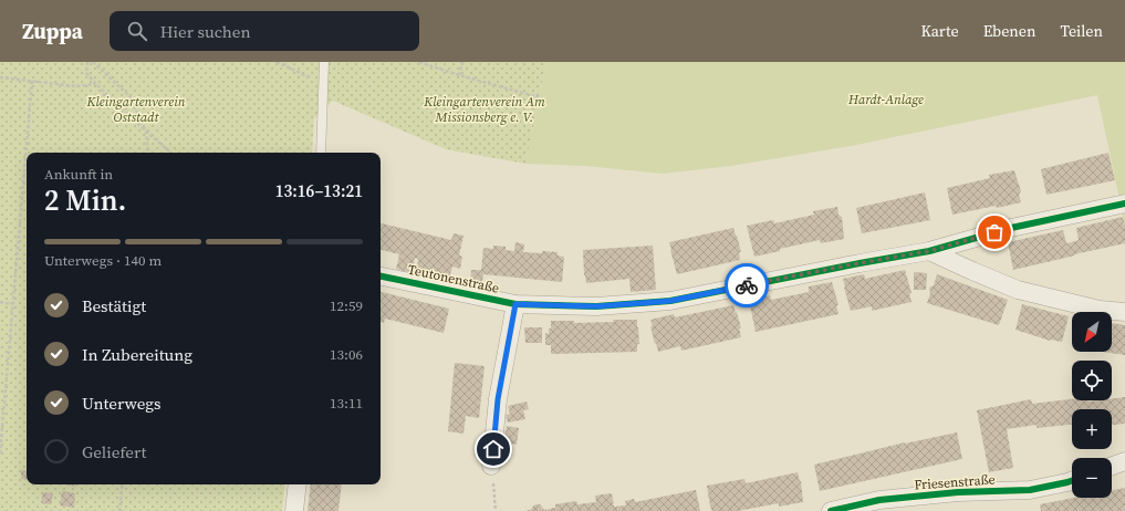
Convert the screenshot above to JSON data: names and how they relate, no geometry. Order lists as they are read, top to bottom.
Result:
{
  "streets": {
    "street": ["Teutonenstraße", "Friesenstraße"]
  },
  "parks": ["Hardt-Anlage", "Kleingartenverein Oststadt", "Kleingartenverein Am Missionsberg e. V."],
  "north": "bottom left",
  "page": {
    "header": "Zuppa",
    "search": "Hier suchen",
    "nav": ["Karte", "Ebenen", "Teilen"],
    "heading": ["2 Min.", "Ankunft in", "13:16–13:21"],
    "bar": "Unterwegs · 140 m",
    "list": [
      ["Bestätigt", "12:59"],
      ["In Zubereitung", "13:06"],
      ["Unterwegs", "13:11"],
      "Geliefert"
    ],
    "map_buttons": ["+", "−"]
  }
}
